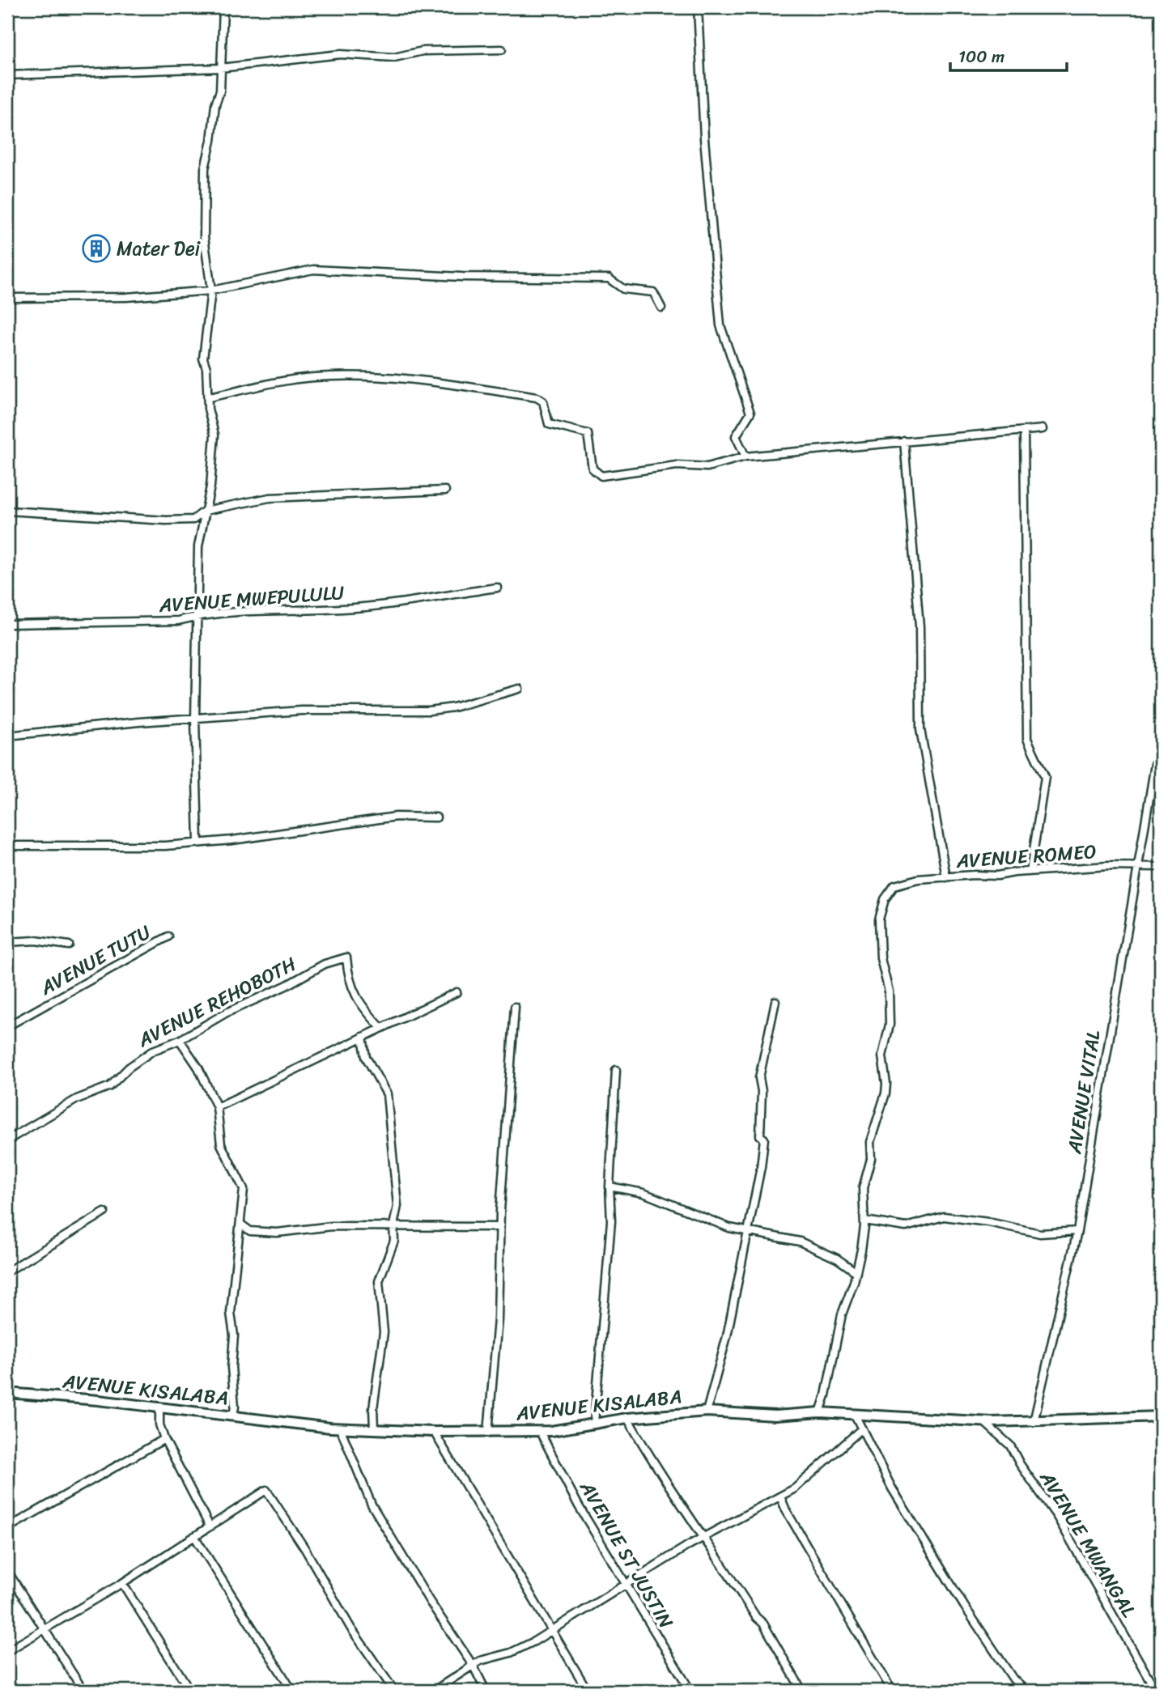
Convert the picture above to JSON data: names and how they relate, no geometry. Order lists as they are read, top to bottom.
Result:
{
  "streets": {
    "street": [
      "AVENUE MWEPULULU",
      "AVENUE ROMEO",
      "AVENUE TUTU",
      "AVENUE REHOBOTH",
      "AVENUE VITAL",
      "AVENUE KISALABA",
      "AVENUE MWANGAL",
      "AVENUE ST JUSTIN"
    ]
  },
  "crossings": [
    ["AVENUE ROMEO", "AVENUE VITAL"],
    ["AVENUE VITAL", "AVENUE KISALABA"],
    ["AVENUE KISALABA", "AVENUE MWANGAL"],
    ["AVENUE KISALABA", "AVENUE ST JUSTIN"]
  ],
  "places": {
    "building": ["Mater Dei"]
  },
  "scale_bar": "100 m"
}
